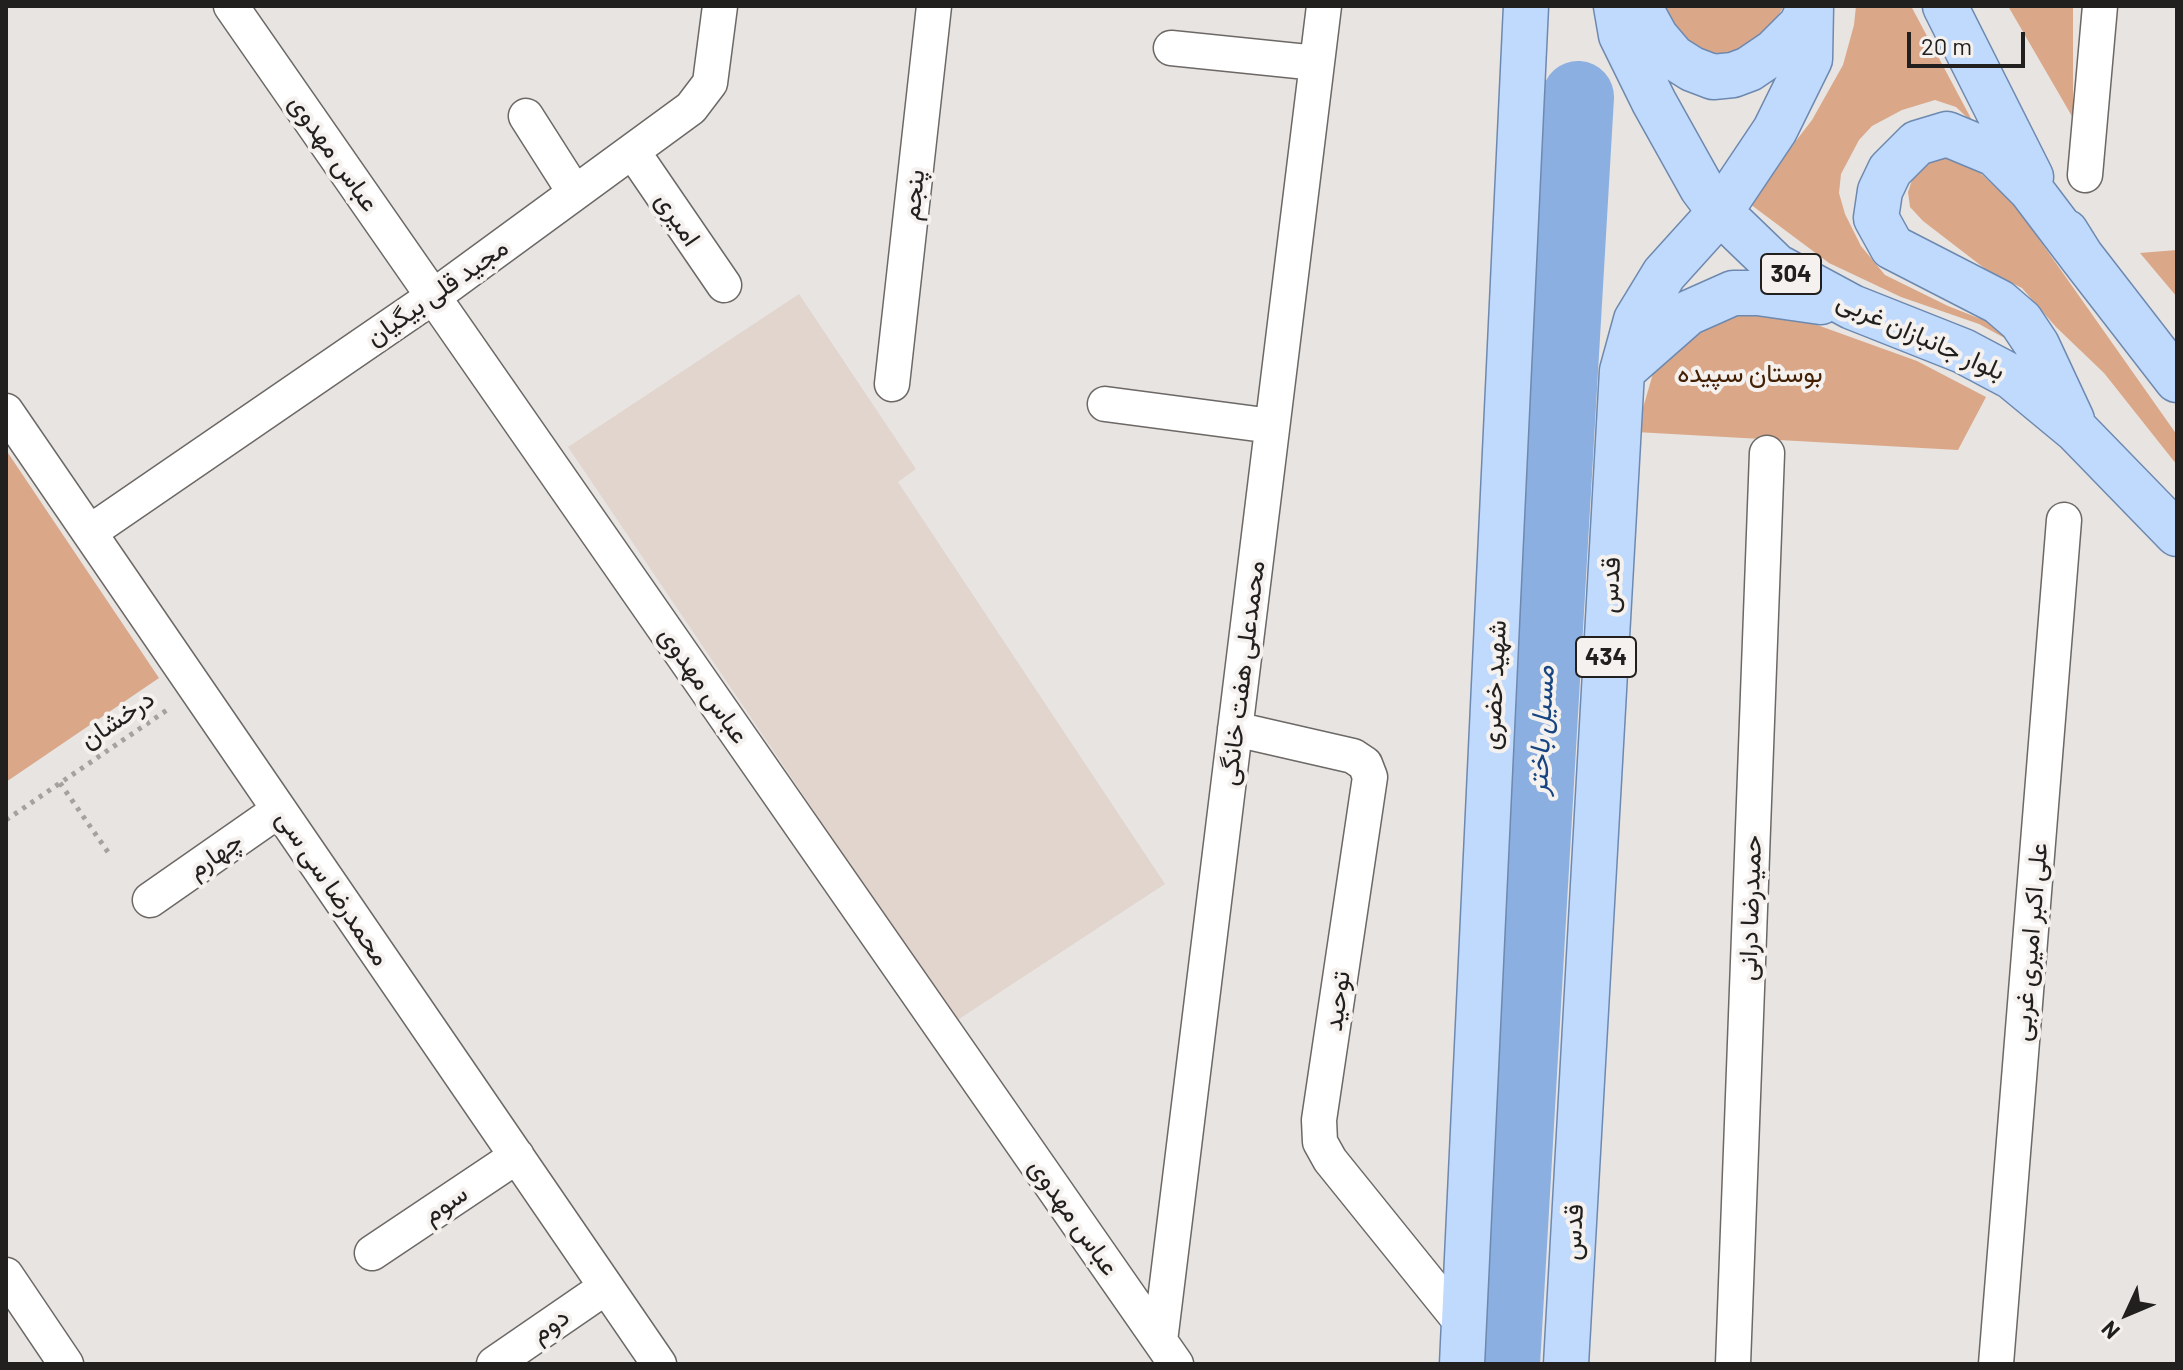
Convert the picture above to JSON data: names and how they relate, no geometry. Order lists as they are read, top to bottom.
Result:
{
  "streets": {
    "main road": [
      "304",
      "بلوار جانبازان غربی",
      "قدس",
      "434",
      "شهید خضری"
    ],
    "street": [
      "عباس مهدوی",
      "پنجم",
      "امیری",
      "مجید قلی بیگیان",
      "محمدعلی هفت خانگی",
      "چهارم",
      "محمدرضا سی سی",
      "حمیدرضا درانی",
      "علی اکبر امیری غربی",
      "توحید",
      "سوم",
      "دوم"
    ],
    "path": ["درخشان"]
  },
  "crossings": [
    ["عباس مهدوی", "مجید قلی بیگیان"],
    ["عباس مهدوی", "محمدعلی هفت خانگی"],
    ["امیری", "مجید قلی بیگیان"],
    ["مجید قلی بیگیان", "محمدرضا سی سی"],
    ["بلوار جانبازان غربی", "قدس"],
    ["محمدعلی هفت خانگی", "توحید"],
    ["شهید خضری", "توحید"],
    ["درخشان", "محمدرضا سی سی"],
    ["چهارم", "محمدرضا سی سی"],
    ["محمدرضا سی سی", "سوم"],
    ["محمدرضا سی سی", "دوم"]
  ],
  "water": ["مسیل باختر"],
  "parks": ["بوستان سپیده"],
  "scale_bar": "20 m",
  "north": "bottom left"
}
